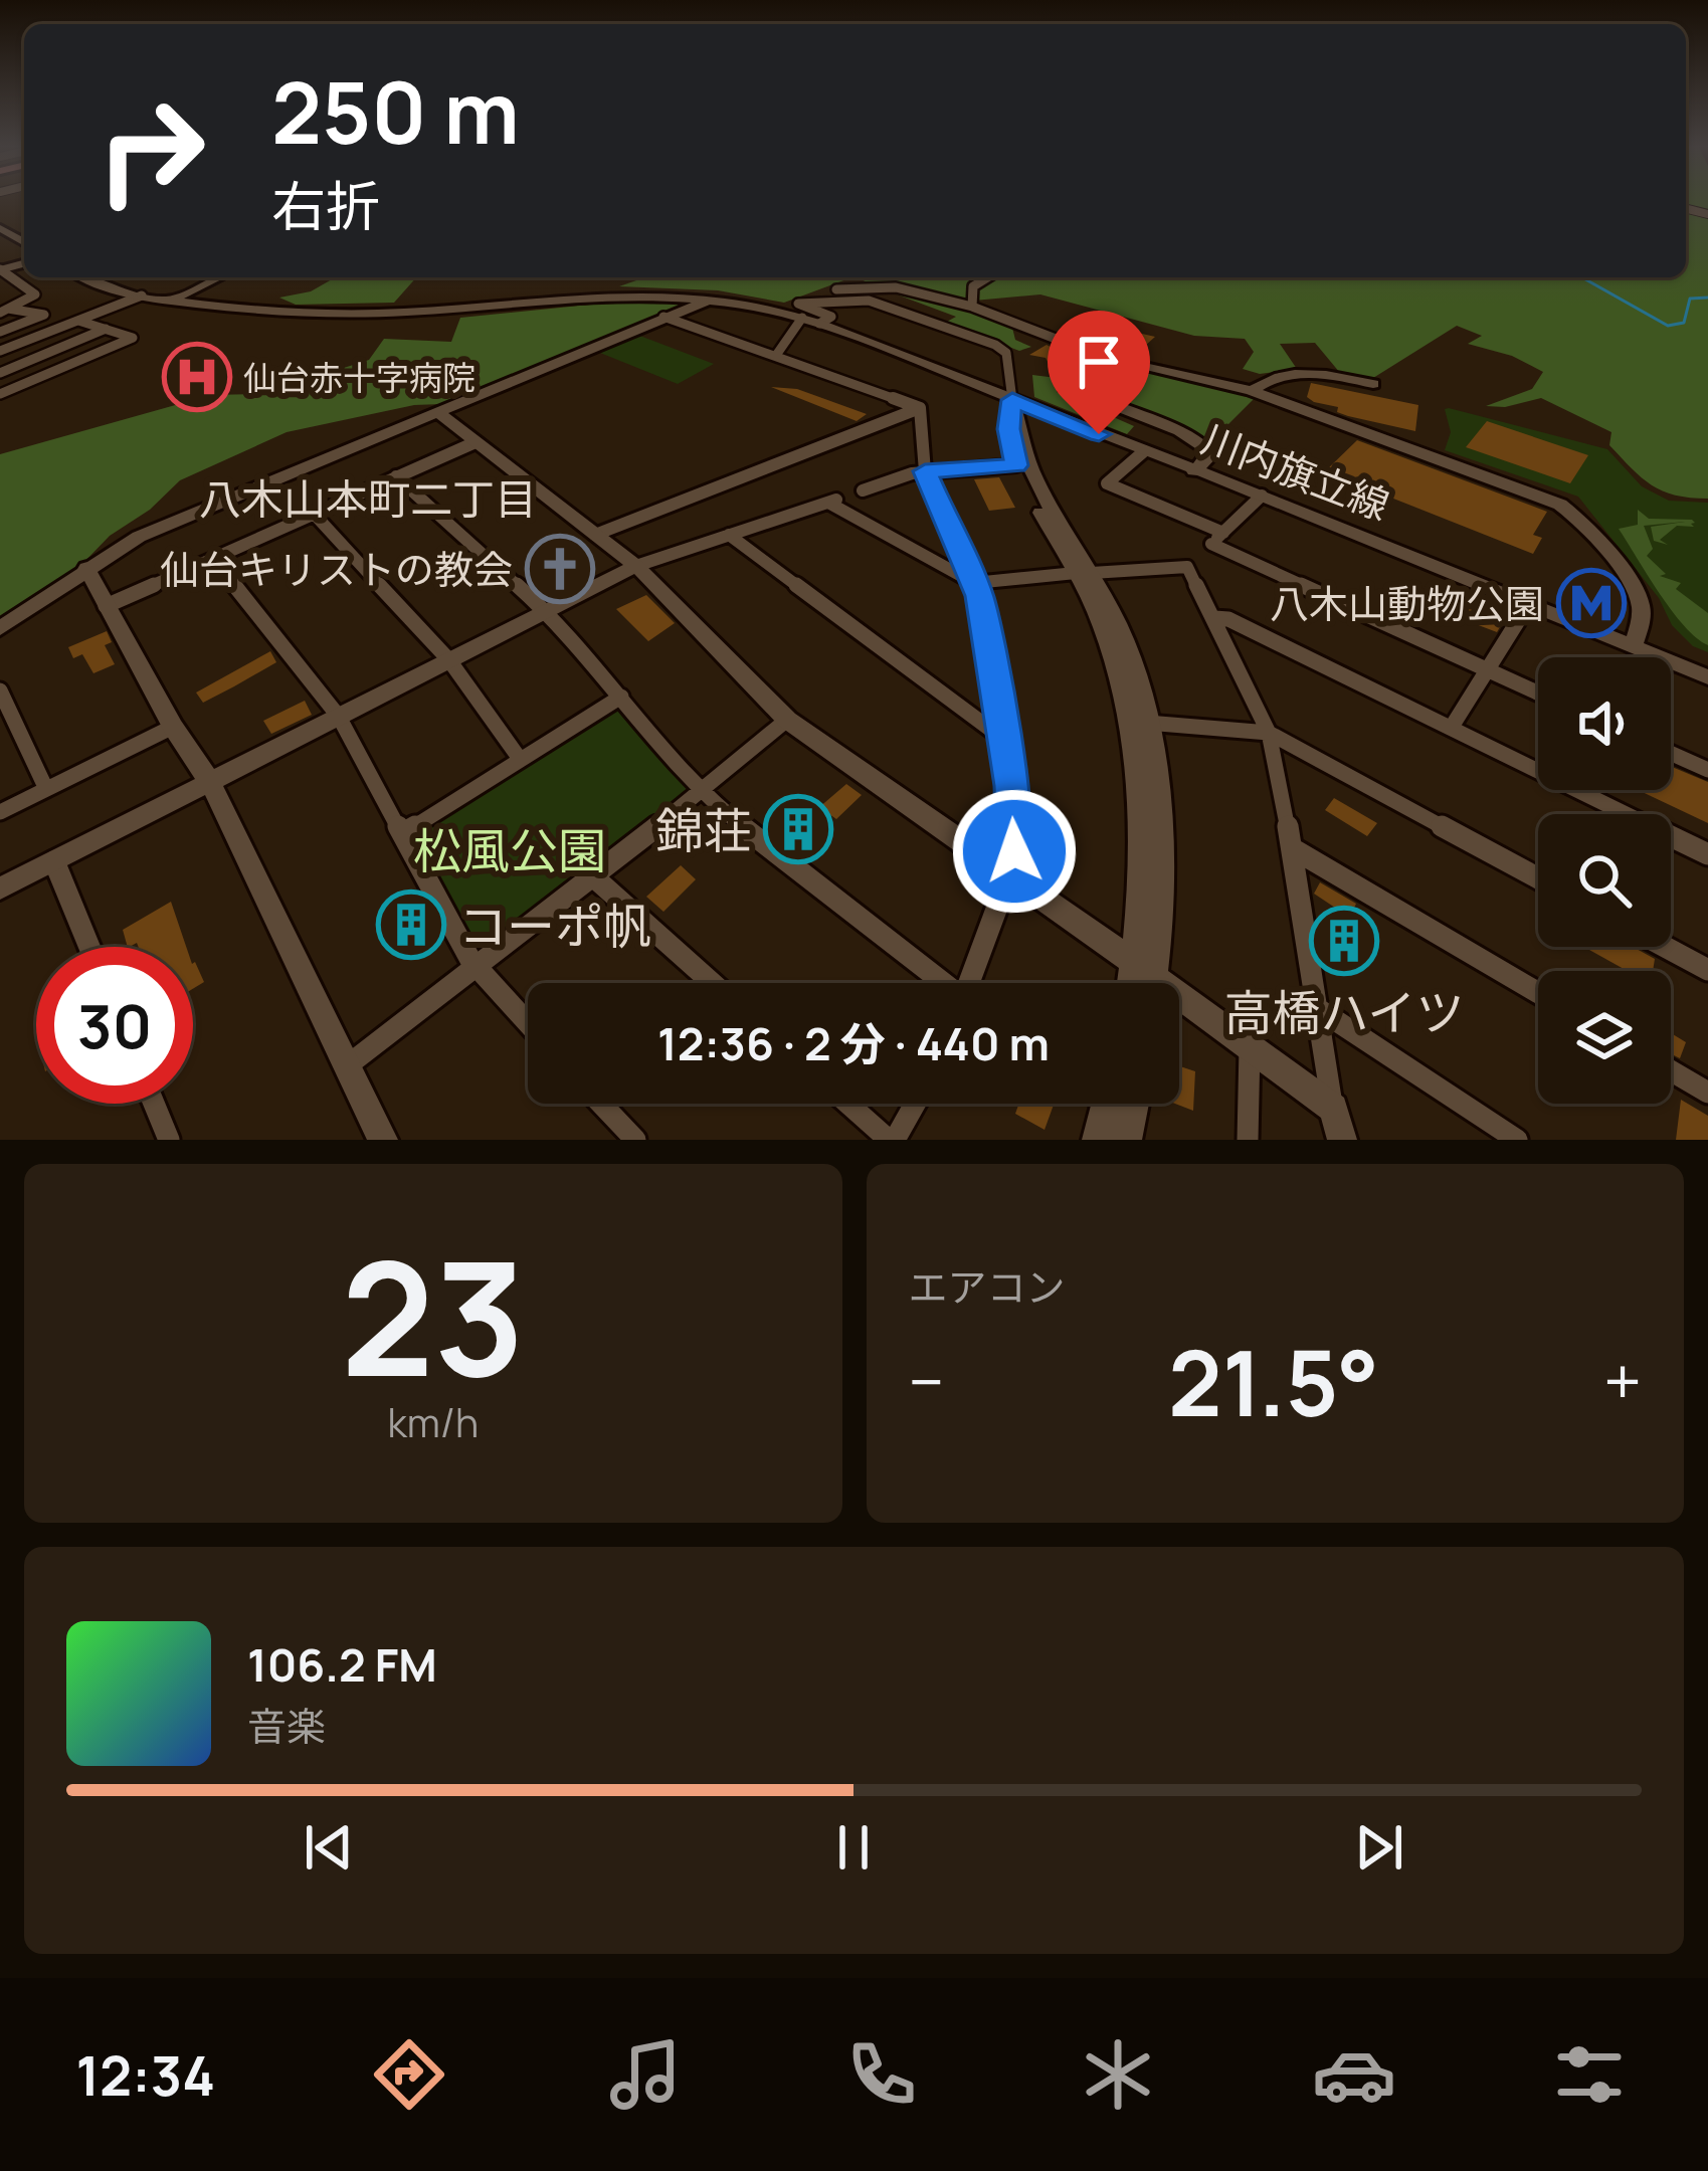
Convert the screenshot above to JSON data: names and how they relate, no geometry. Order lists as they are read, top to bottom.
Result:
{
  "streets": {
    "street": ["川内旗立線"]
  },
  "districts": ["八木山本町二丁目"],
  "parks": ["松風公園"],
  "places": {
    "hospital": ["仙台赤十字病院"],
    "church": ["仙台キリストの教会"],
    "metro station": ["八木山動物公園"],
    "building": ["錦荘", "コーポ帆", "高橋ハイツ"]
  },
  "page": {
    "turn": ["250 m", "右折"],
    "limit": "30",
    "trip": "12:36 · 2 分 · 440 m",
    "tile": [
      ["23", "km/h"],
      "エアコン"
    ],
    "heat": ["−", "21.5°", "+"],
    "song": ["106.2 FM", "音楽"],
    "tabs": "12:34"
  }
}
